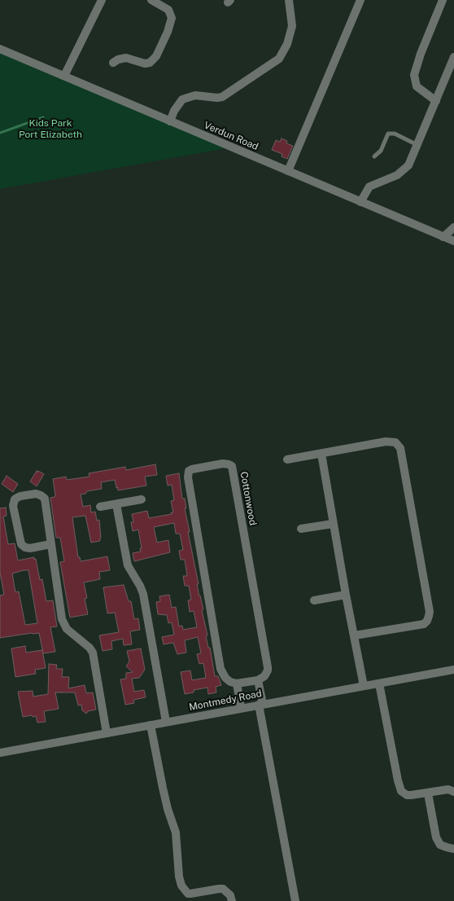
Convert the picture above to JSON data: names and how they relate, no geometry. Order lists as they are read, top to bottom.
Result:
{
  "streets": {
    "street": ["Verdun Road", "Cottonwood", "Montmedy Road"]
  },
  "parks": ["Kids Park Port Elizabeth"]
}
